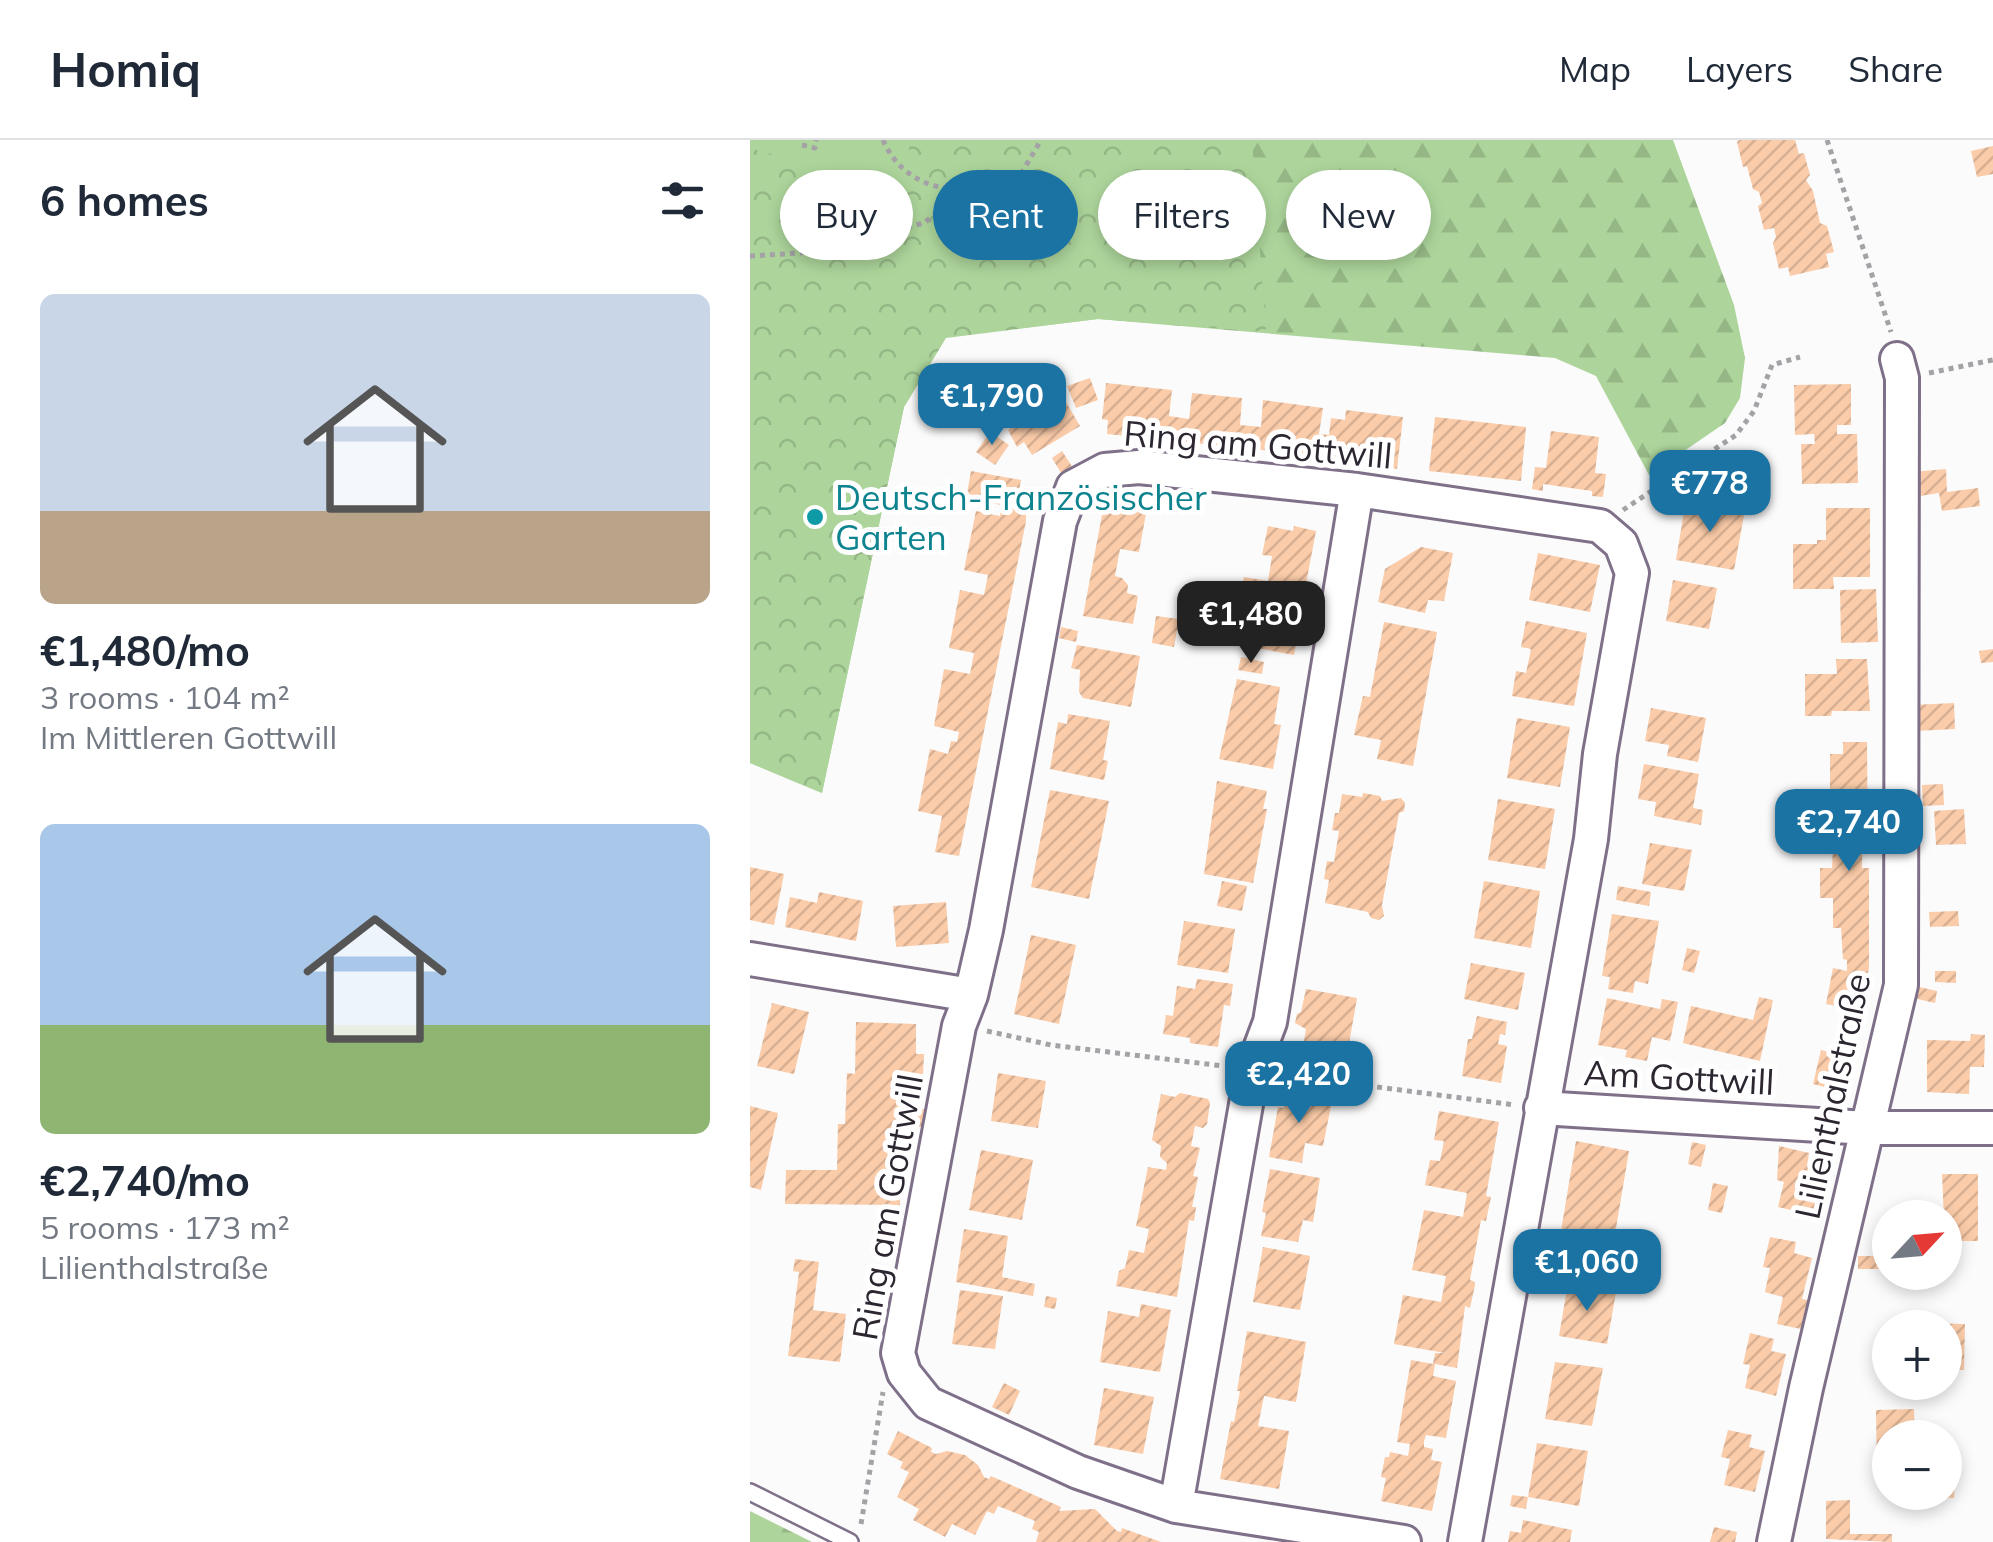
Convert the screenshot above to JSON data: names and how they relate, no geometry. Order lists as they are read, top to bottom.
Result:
{
  "streets": {
    "street": ["Ring am Gottwill", "Am Gottwill", "Lilienthalstraße"]
  },
  "crossings": [
    ["Am Gottwill", "Lilienthalstraße"]
  ],
  "places": ["Deutsch-Französischer Garten"],
  "north": "top right",
  "page": {
    "header": "Homiq",
    "nav": ["Map", "Layers", "Share"],
    "heading": "6 homes",
    "chip": [
      "Buy",
      "Rent",
      "Filters",
      "New"
    ],
    "list": [
      {
        "name": "€1,480/mo",
        "note": "3 rooms · 104 m² · Im Mittleren Gottwill"
      },
      {
        "name": "€2,740/mo",
        "note": "5 rooms · 173 m² · Lilienthalstraße"
      }
    ],
    "price": [
      "€1,790",
      "€778",
      "€1,480",
      "€2,740",
      "€2,420",
      "€1,060"
    ],
    "map_buttons": ["+", "−"]
  }
}
